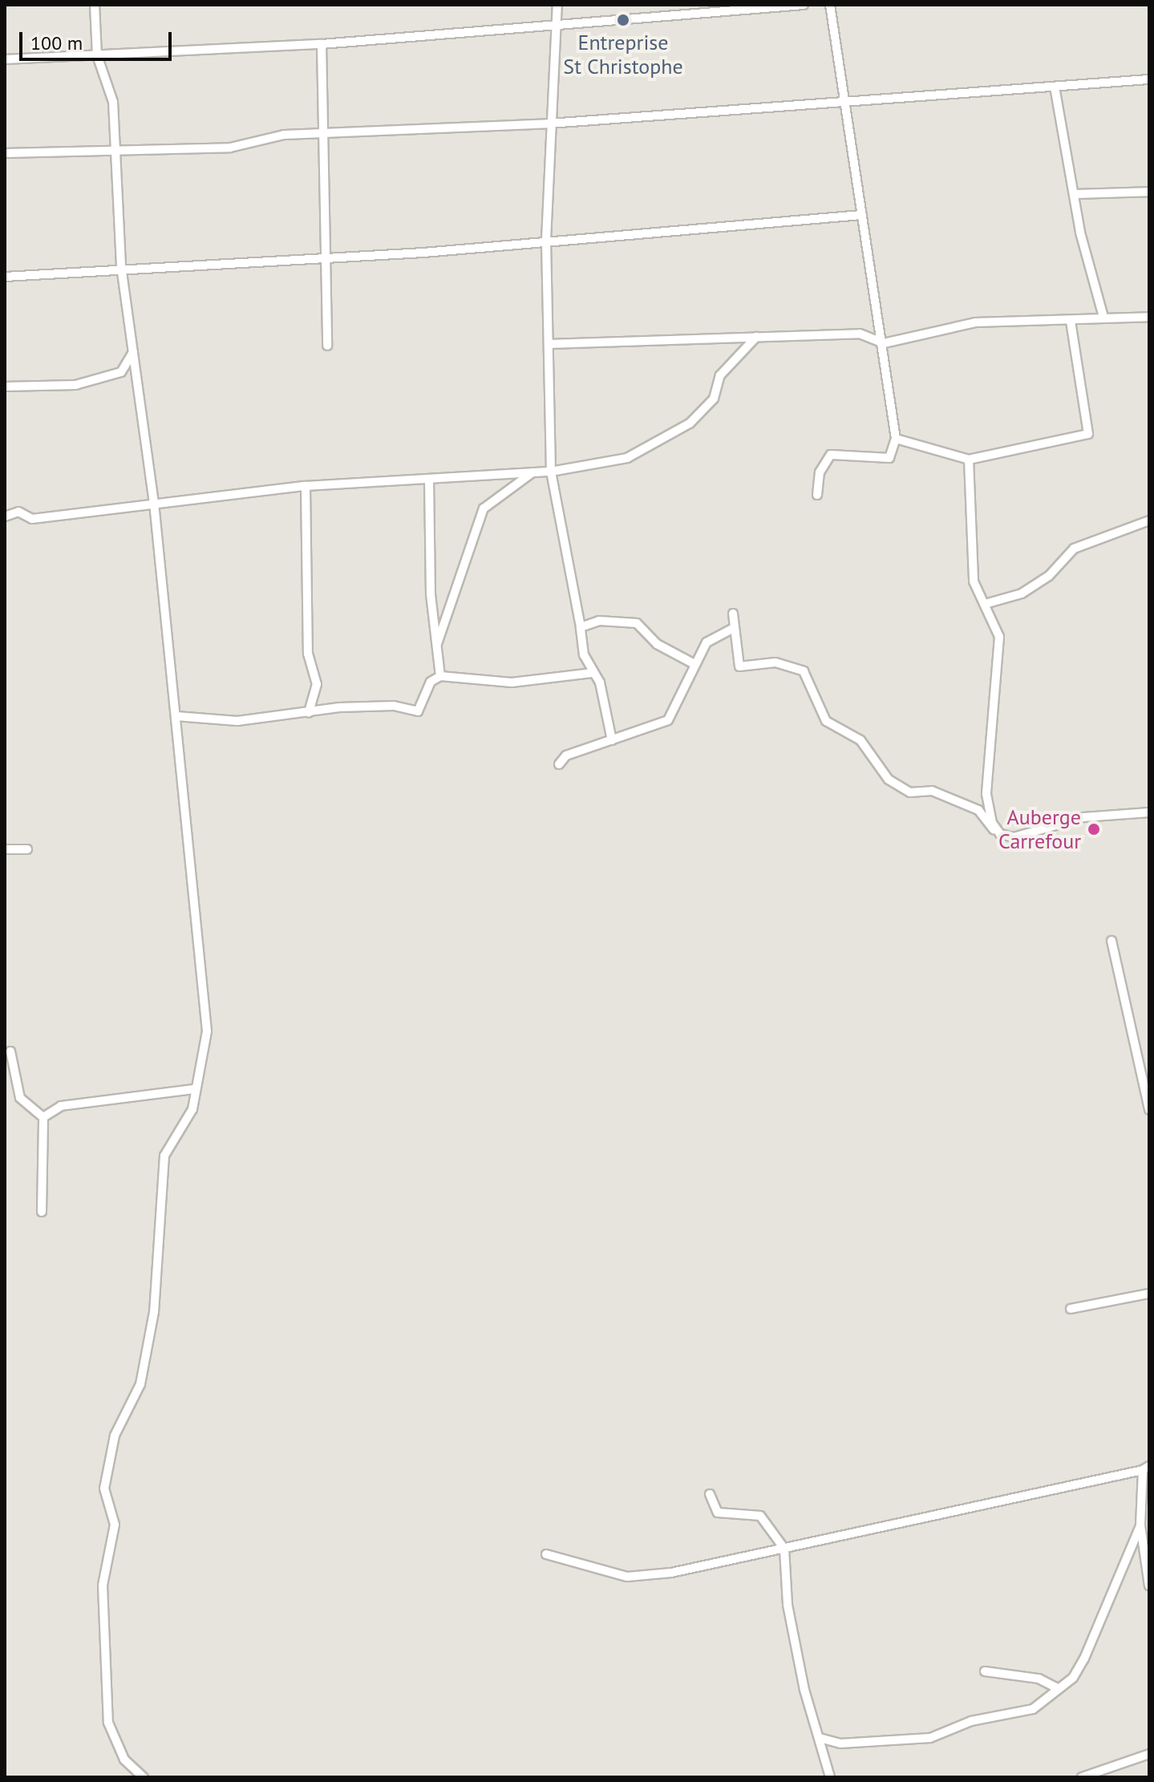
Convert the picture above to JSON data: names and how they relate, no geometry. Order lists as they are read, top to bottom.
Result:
{
  "places": ["Entreprise St Christophe", "Auberge Carrefour"],
  "scale_bar": "100 m"
}
